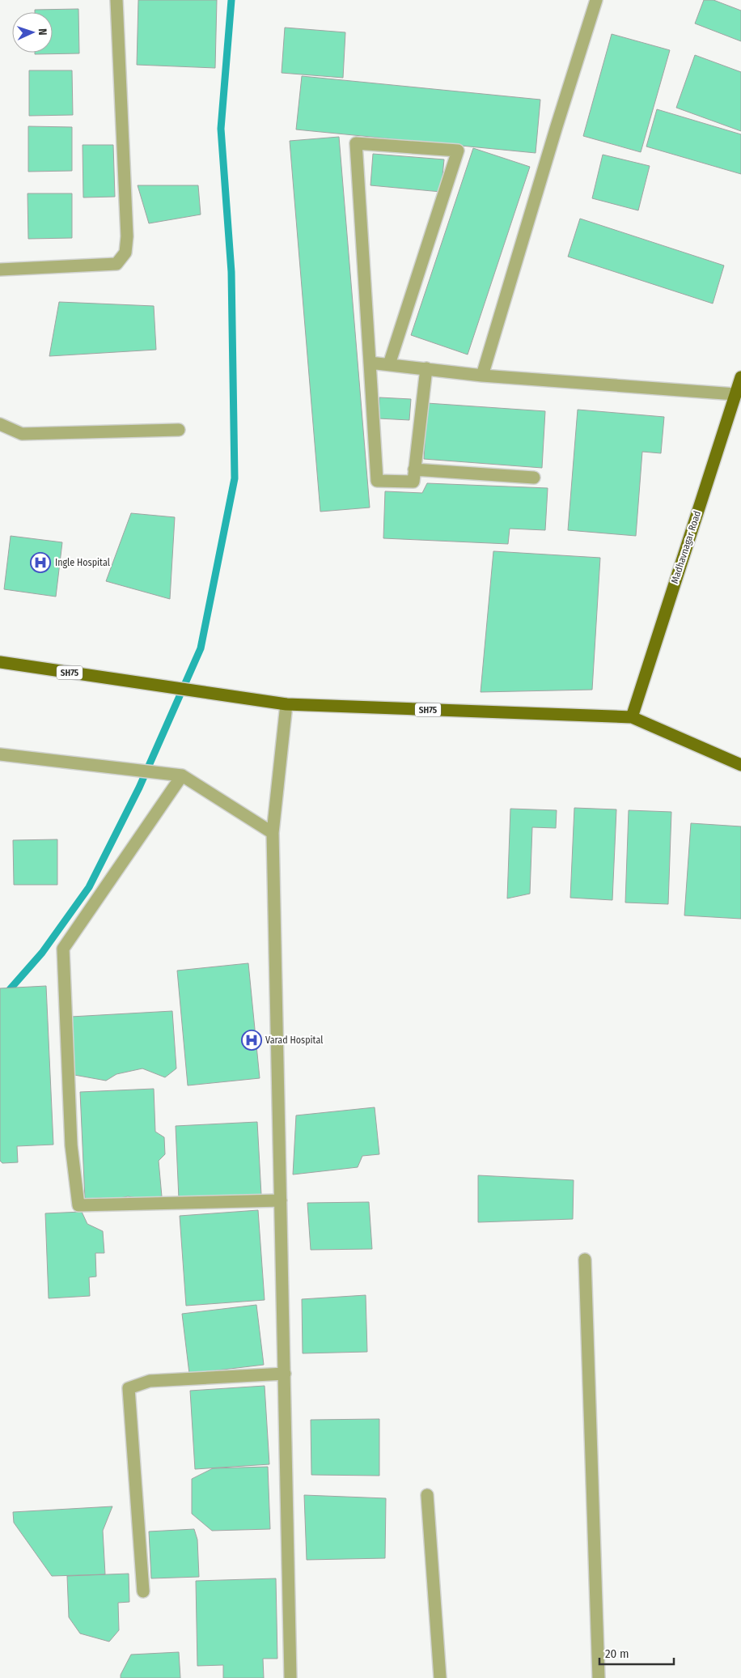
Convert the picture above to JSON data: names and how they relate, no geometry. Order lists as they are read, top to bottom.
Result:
{
  "streets": {
    "main road": ["Madhavnagar Road", "SH75"]
  },
  "crossings": [
    ["Madhavnagar Road", "SH75"]
  ],
  "places": {
    "hospital": ["Ingle Hospital", "Varad Hospital"]
  },
  "scale_bar": "20 m",
  "north": "right"
}
